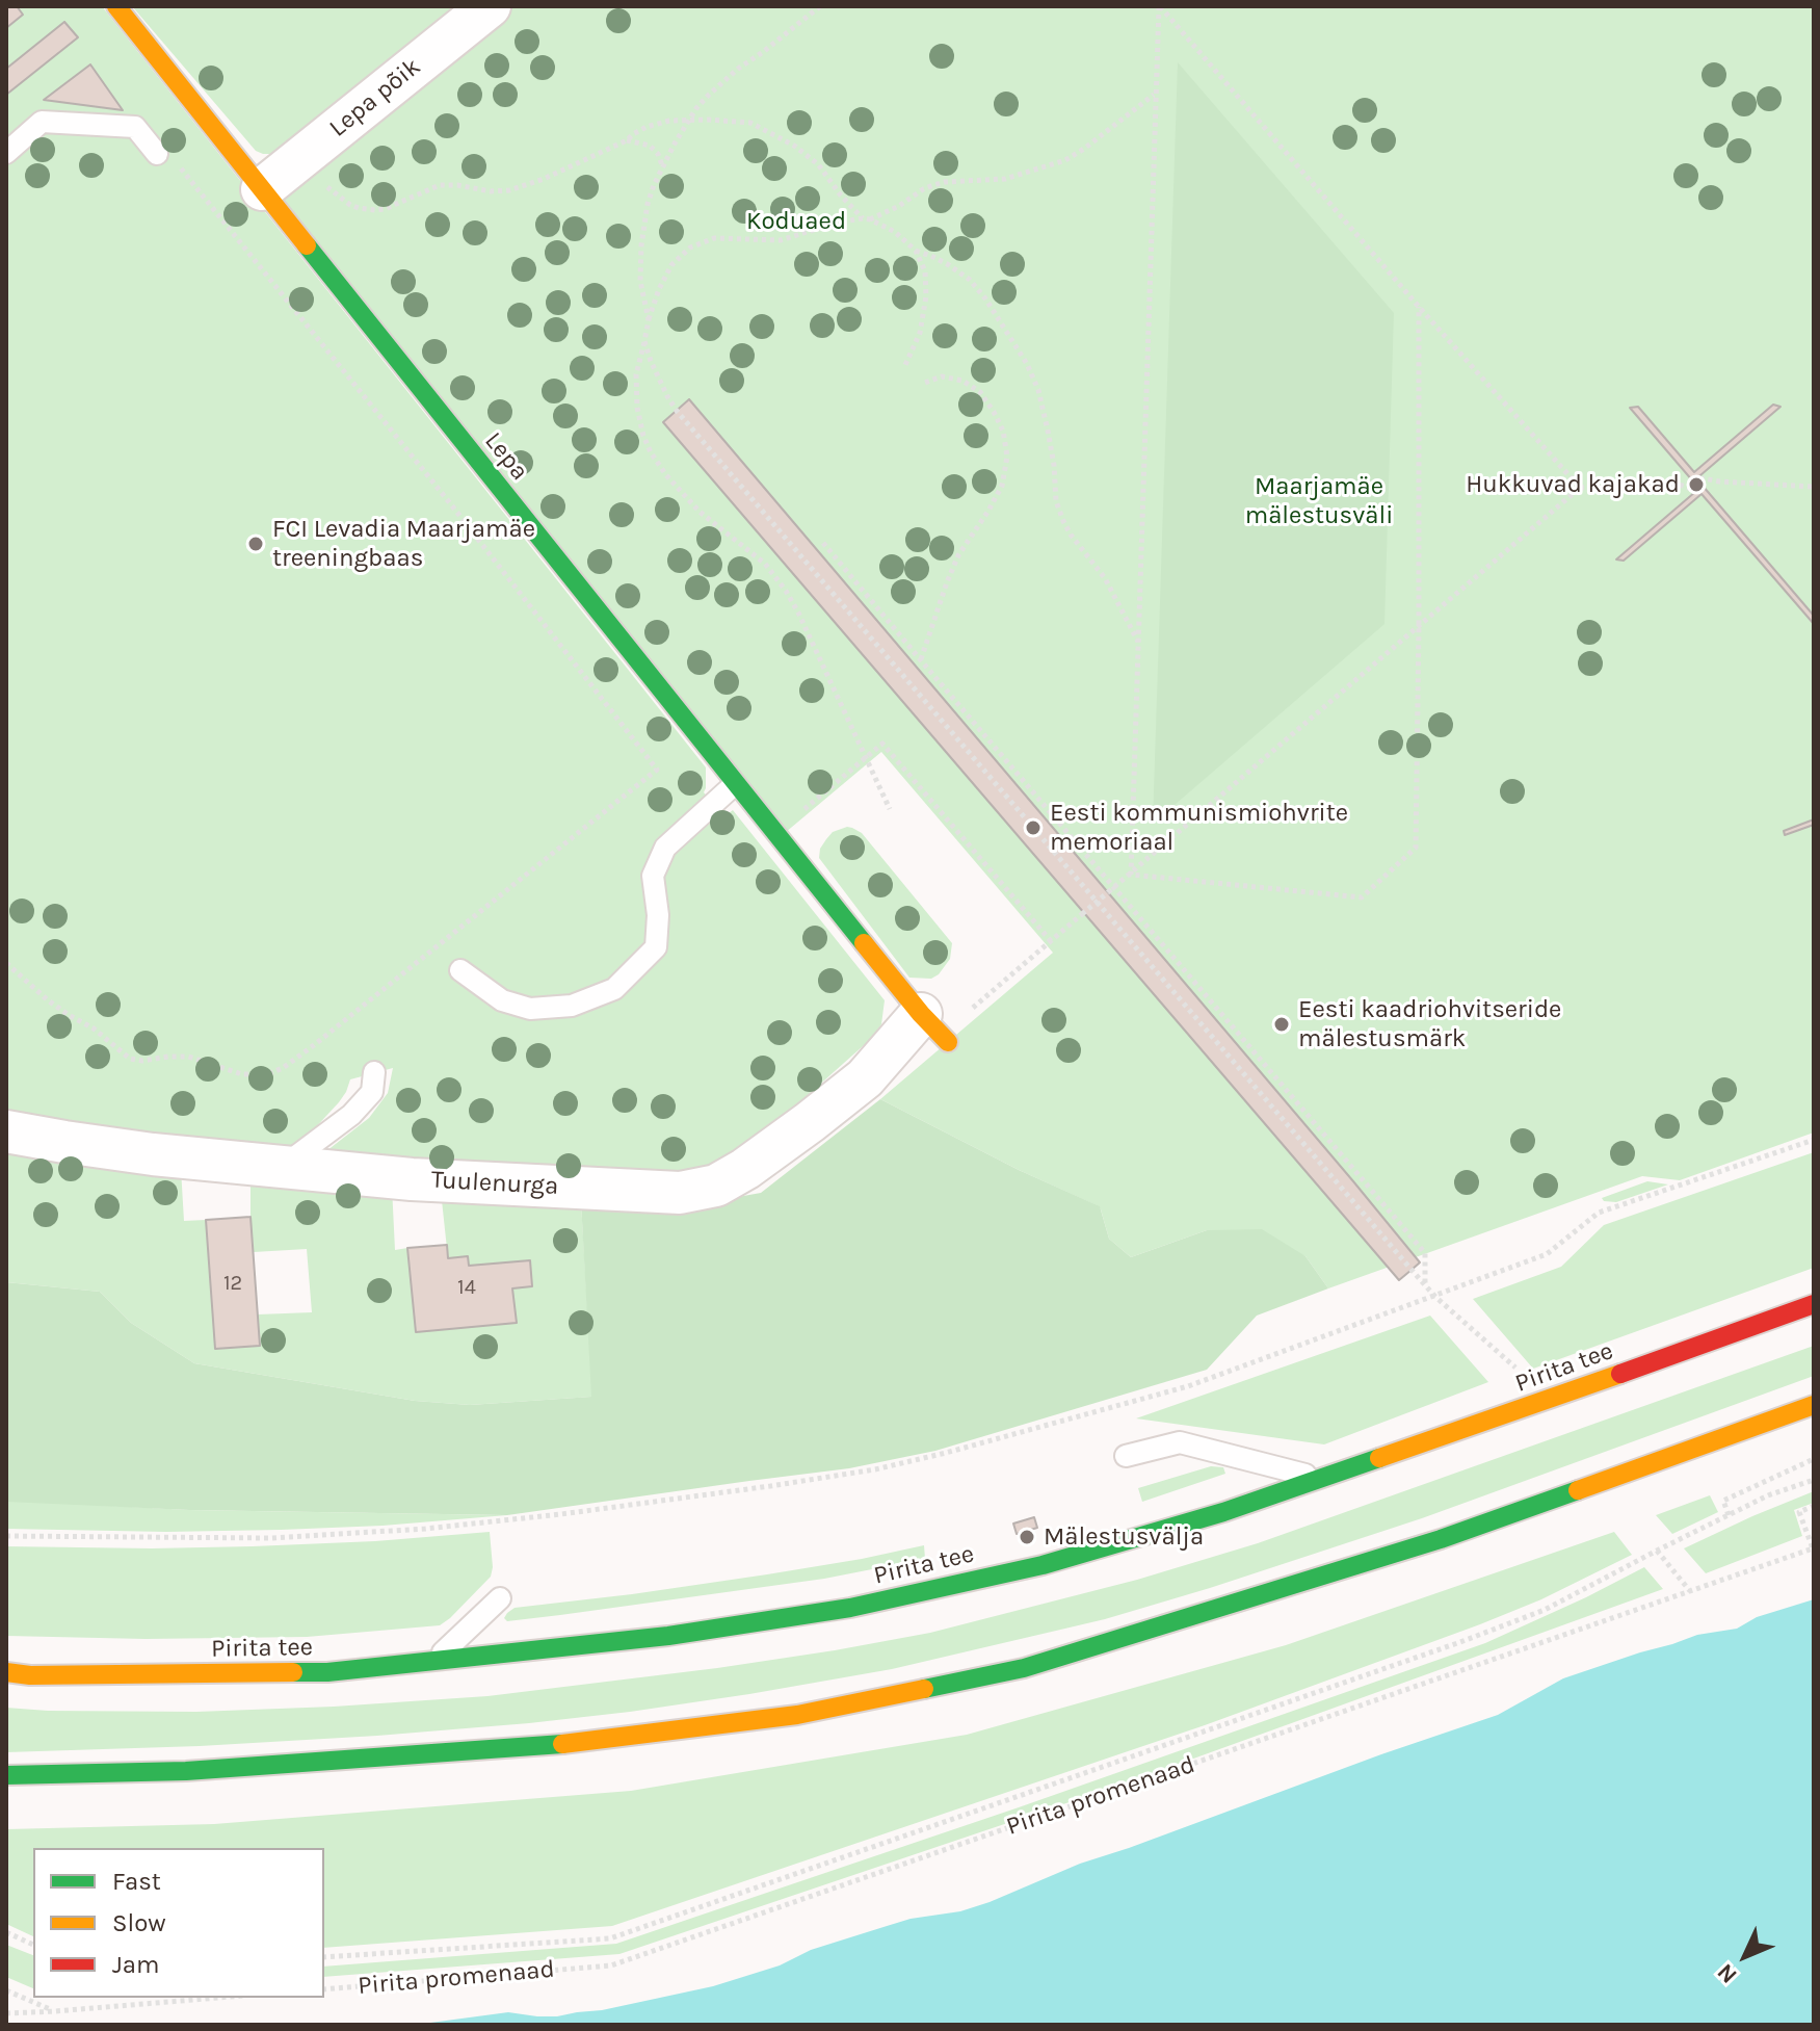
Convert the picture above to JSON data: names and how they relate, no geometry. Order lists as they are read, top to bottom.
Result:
{
  "streets": {
    "main road": ["Lepa", "Pirita tee"],
    "street": ["Lepa põik", "Tuulenurga"],
    "path": ["Pirita promenaad"]
  },
  "crossings": [
    ["Lepa põik", "Lepa"],
    ["Lepa", "Tuulenurga"]
  ],
  "parks": ["Koduaed", "Maarjamäe mälestusväli"],
  "places": [
    "Hukkuvad kajakad",
    "FCI Levadia Maarjamäe treeningbaas",
    "Eesti kommunismiohvrite memoriaal",
    "Eesti kaadriohvitseride mälestusmärk",
    "Mälestusvälja"
  ],
  "house_numbers": ["12", "14"],
  "legend": ["Fast", "Slow", "Jam"],
  "north": "bottom left"
}
